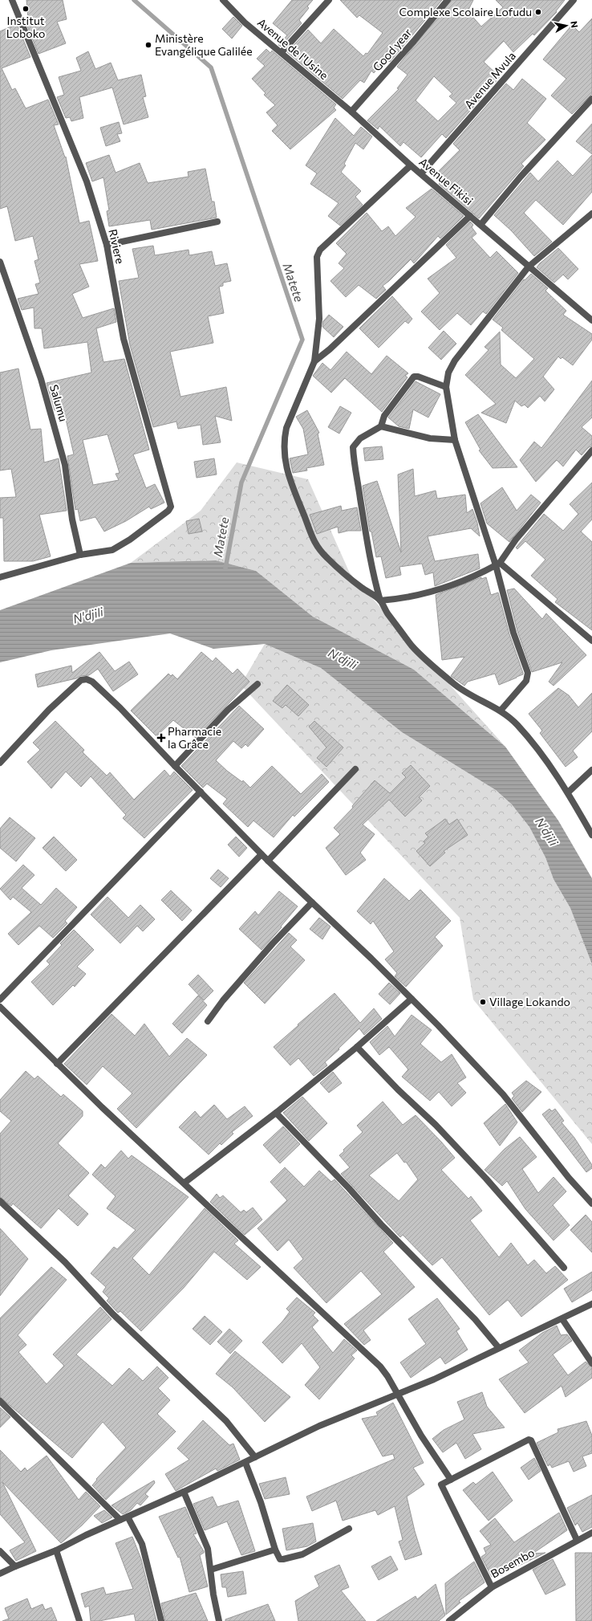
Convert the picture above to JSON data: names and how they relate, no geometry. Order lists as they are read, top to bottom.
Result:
{
  "streets": {
    "street": [
      "Avenue de l'Usine",
      "Good year",
      "Avenue Mvula",
      "Avenue Fikisi",
      "Riviere",
      "Salumu",
      "Bosembo"
    ]
  },
  "crossings": [
    ["Avenue de l'Usine", "Good year"],
    ["Avenue de l'Usine", "Avenue Fikisi"],
    ["Good year", "Avenue Fikisi"],
    ["Avenue Mvula", "Avenue Fikisi"],
    ["Riviere", "Salumu"]
  ],
  "water": ["Matete", "N'djili"],
  "places": {
    "other": [
      "Institut Loboko",
      "Complexe Scolaire Lofudu",
      "Ministère Evangélique Galilée",
      "Village Lokando"
    ],
    "health": ["Pharmacie la Grâce"]
  },
  "north": "right"
}
